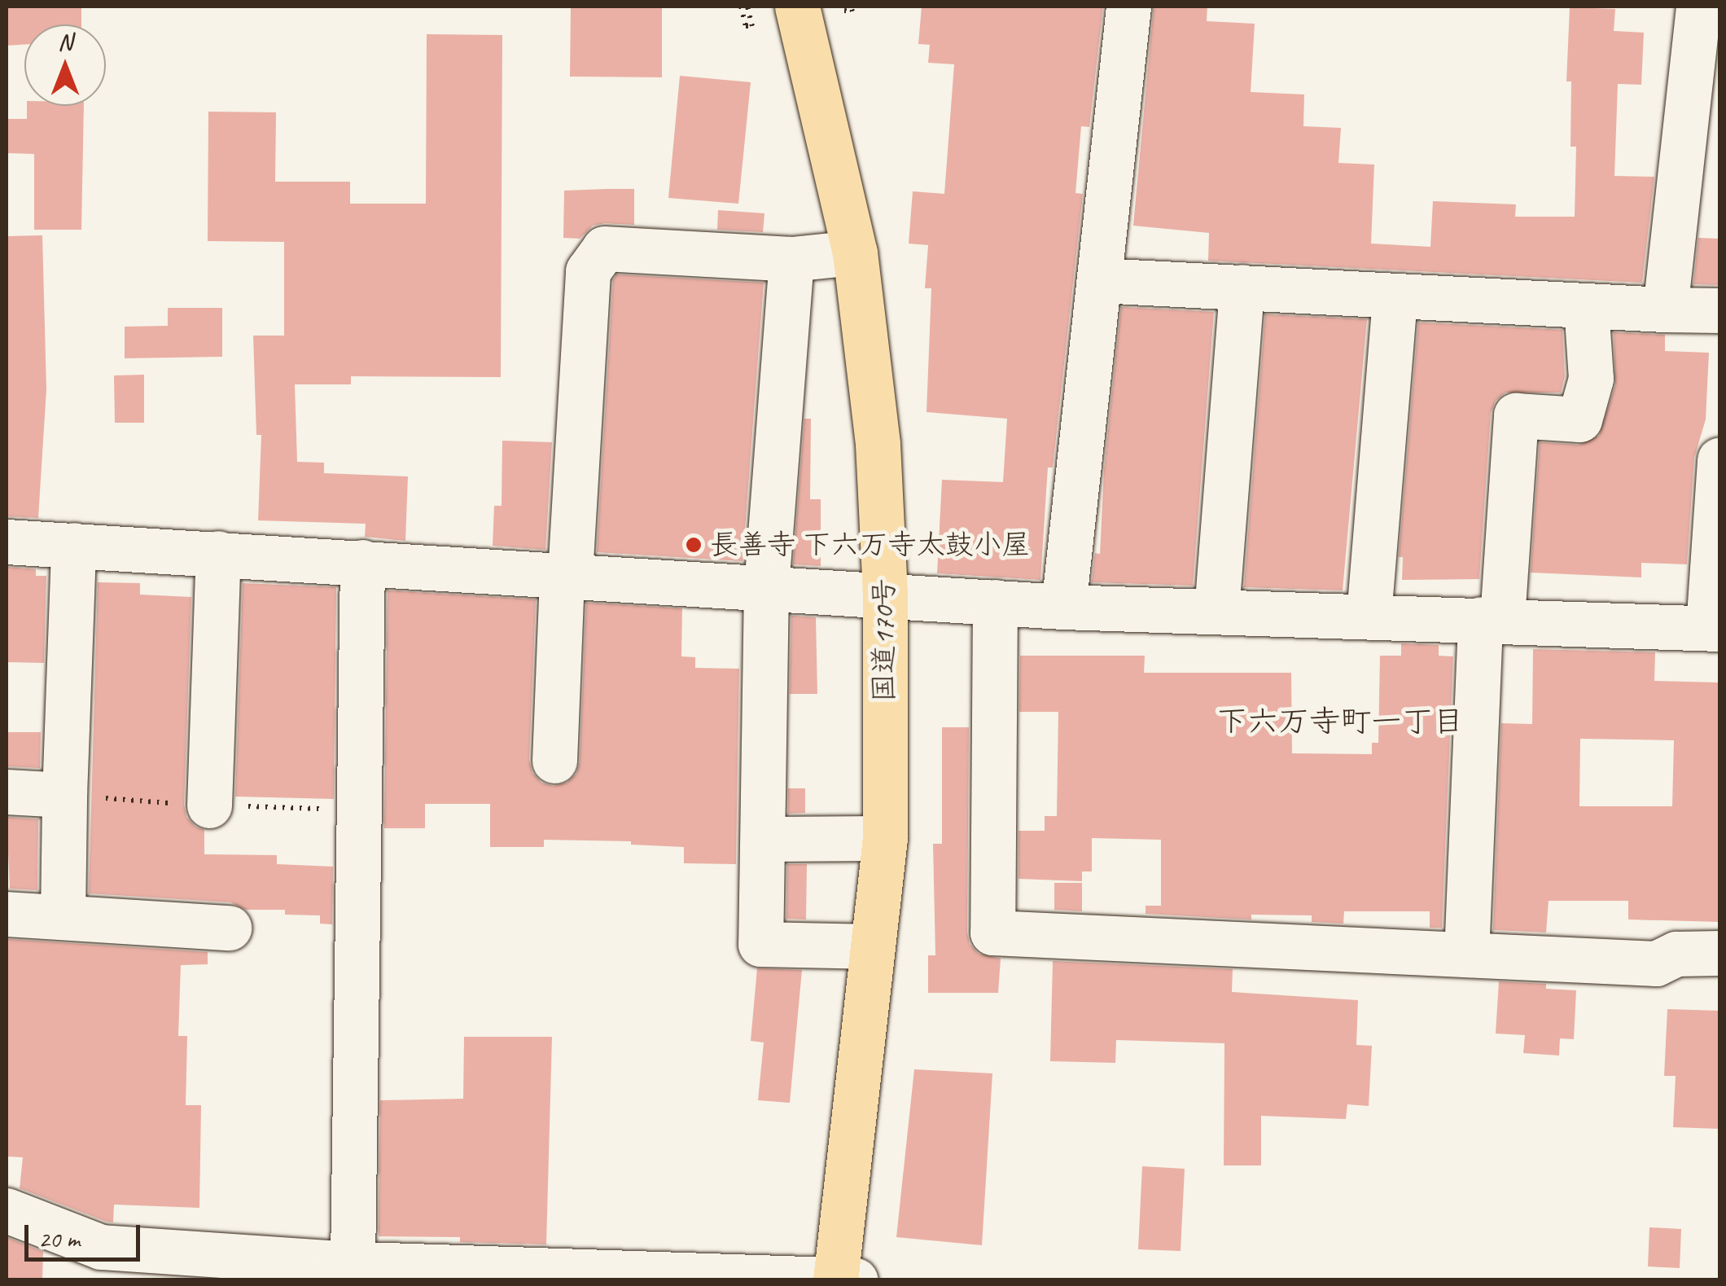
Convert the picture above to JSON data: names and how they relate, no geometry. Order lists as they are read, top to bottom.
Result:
{
  "streets": {
    "highway": ["国道170号"]
  },
  "districts": ["下六万寺町一丁目"],
  "places": ["長善寺 下六万寺太鼓小屋"],
  "scale_bar": "20 m",
  "north": "top"
}
